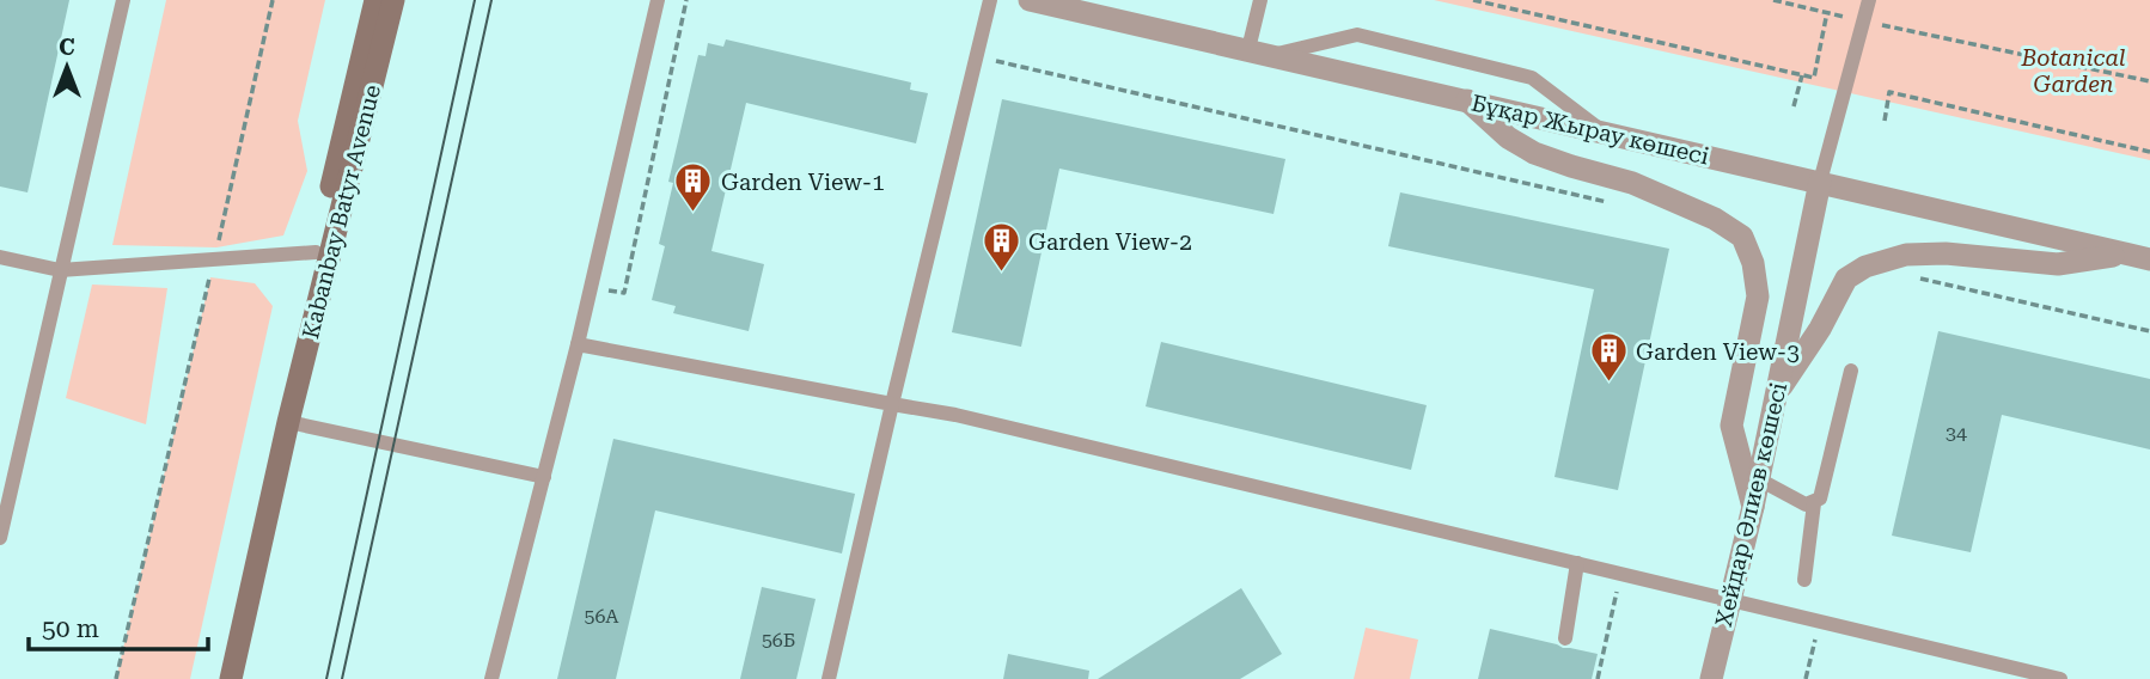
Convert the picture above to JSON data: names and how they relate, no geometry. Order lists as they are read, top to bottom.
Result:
{
  "streets": {
    "main road": ["Kabanbay Batyr Avenue"],
    "street": ["Бұқар Жырау көшесі", "Хейдар Әлиев көшесі"]
  },
  "crossings": [
    ["Бұқар Жырау көшесі", "Хейдар Әлиев көшесі"]
  ],
  "parks": ["Botanical Garden"],
  "places": {
    "building": ["Garden View-1", "Garden View-2", "Garden View-3"]
  },
  "house_numbers": ["34", "56А", "56Б"],
  "scale_bar": "50 m",
  "north": "top"
}
